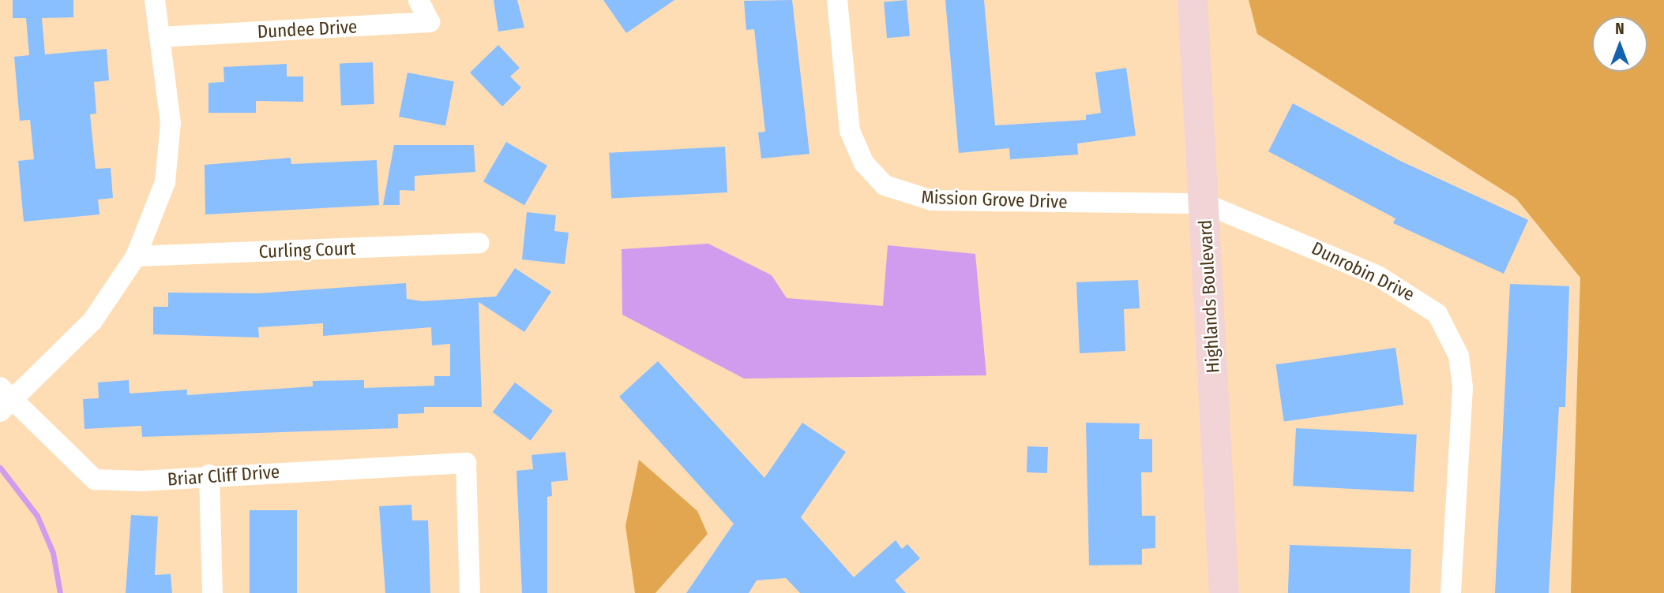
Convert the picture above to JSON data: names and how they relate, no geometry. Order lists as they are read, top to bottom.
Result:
{
  "streets": {
    "street": [
      "Dundee Drive",
      "Mission Grove Drive",
      "Curling Court",
      "Dunrobin Drive",
      "Highlands Boulevard",
      "Briar Cliff Drive"
    ]
  },
  "crossings": [
    ["Mission Grove Drive", "Dunrobin Drive"],
    ["Mission Grove Drive", "Highlands Boulevard"],
    ["Dunrobin Drive", "Highlands Boulevard"]
  ],
  "north": "top"
}
